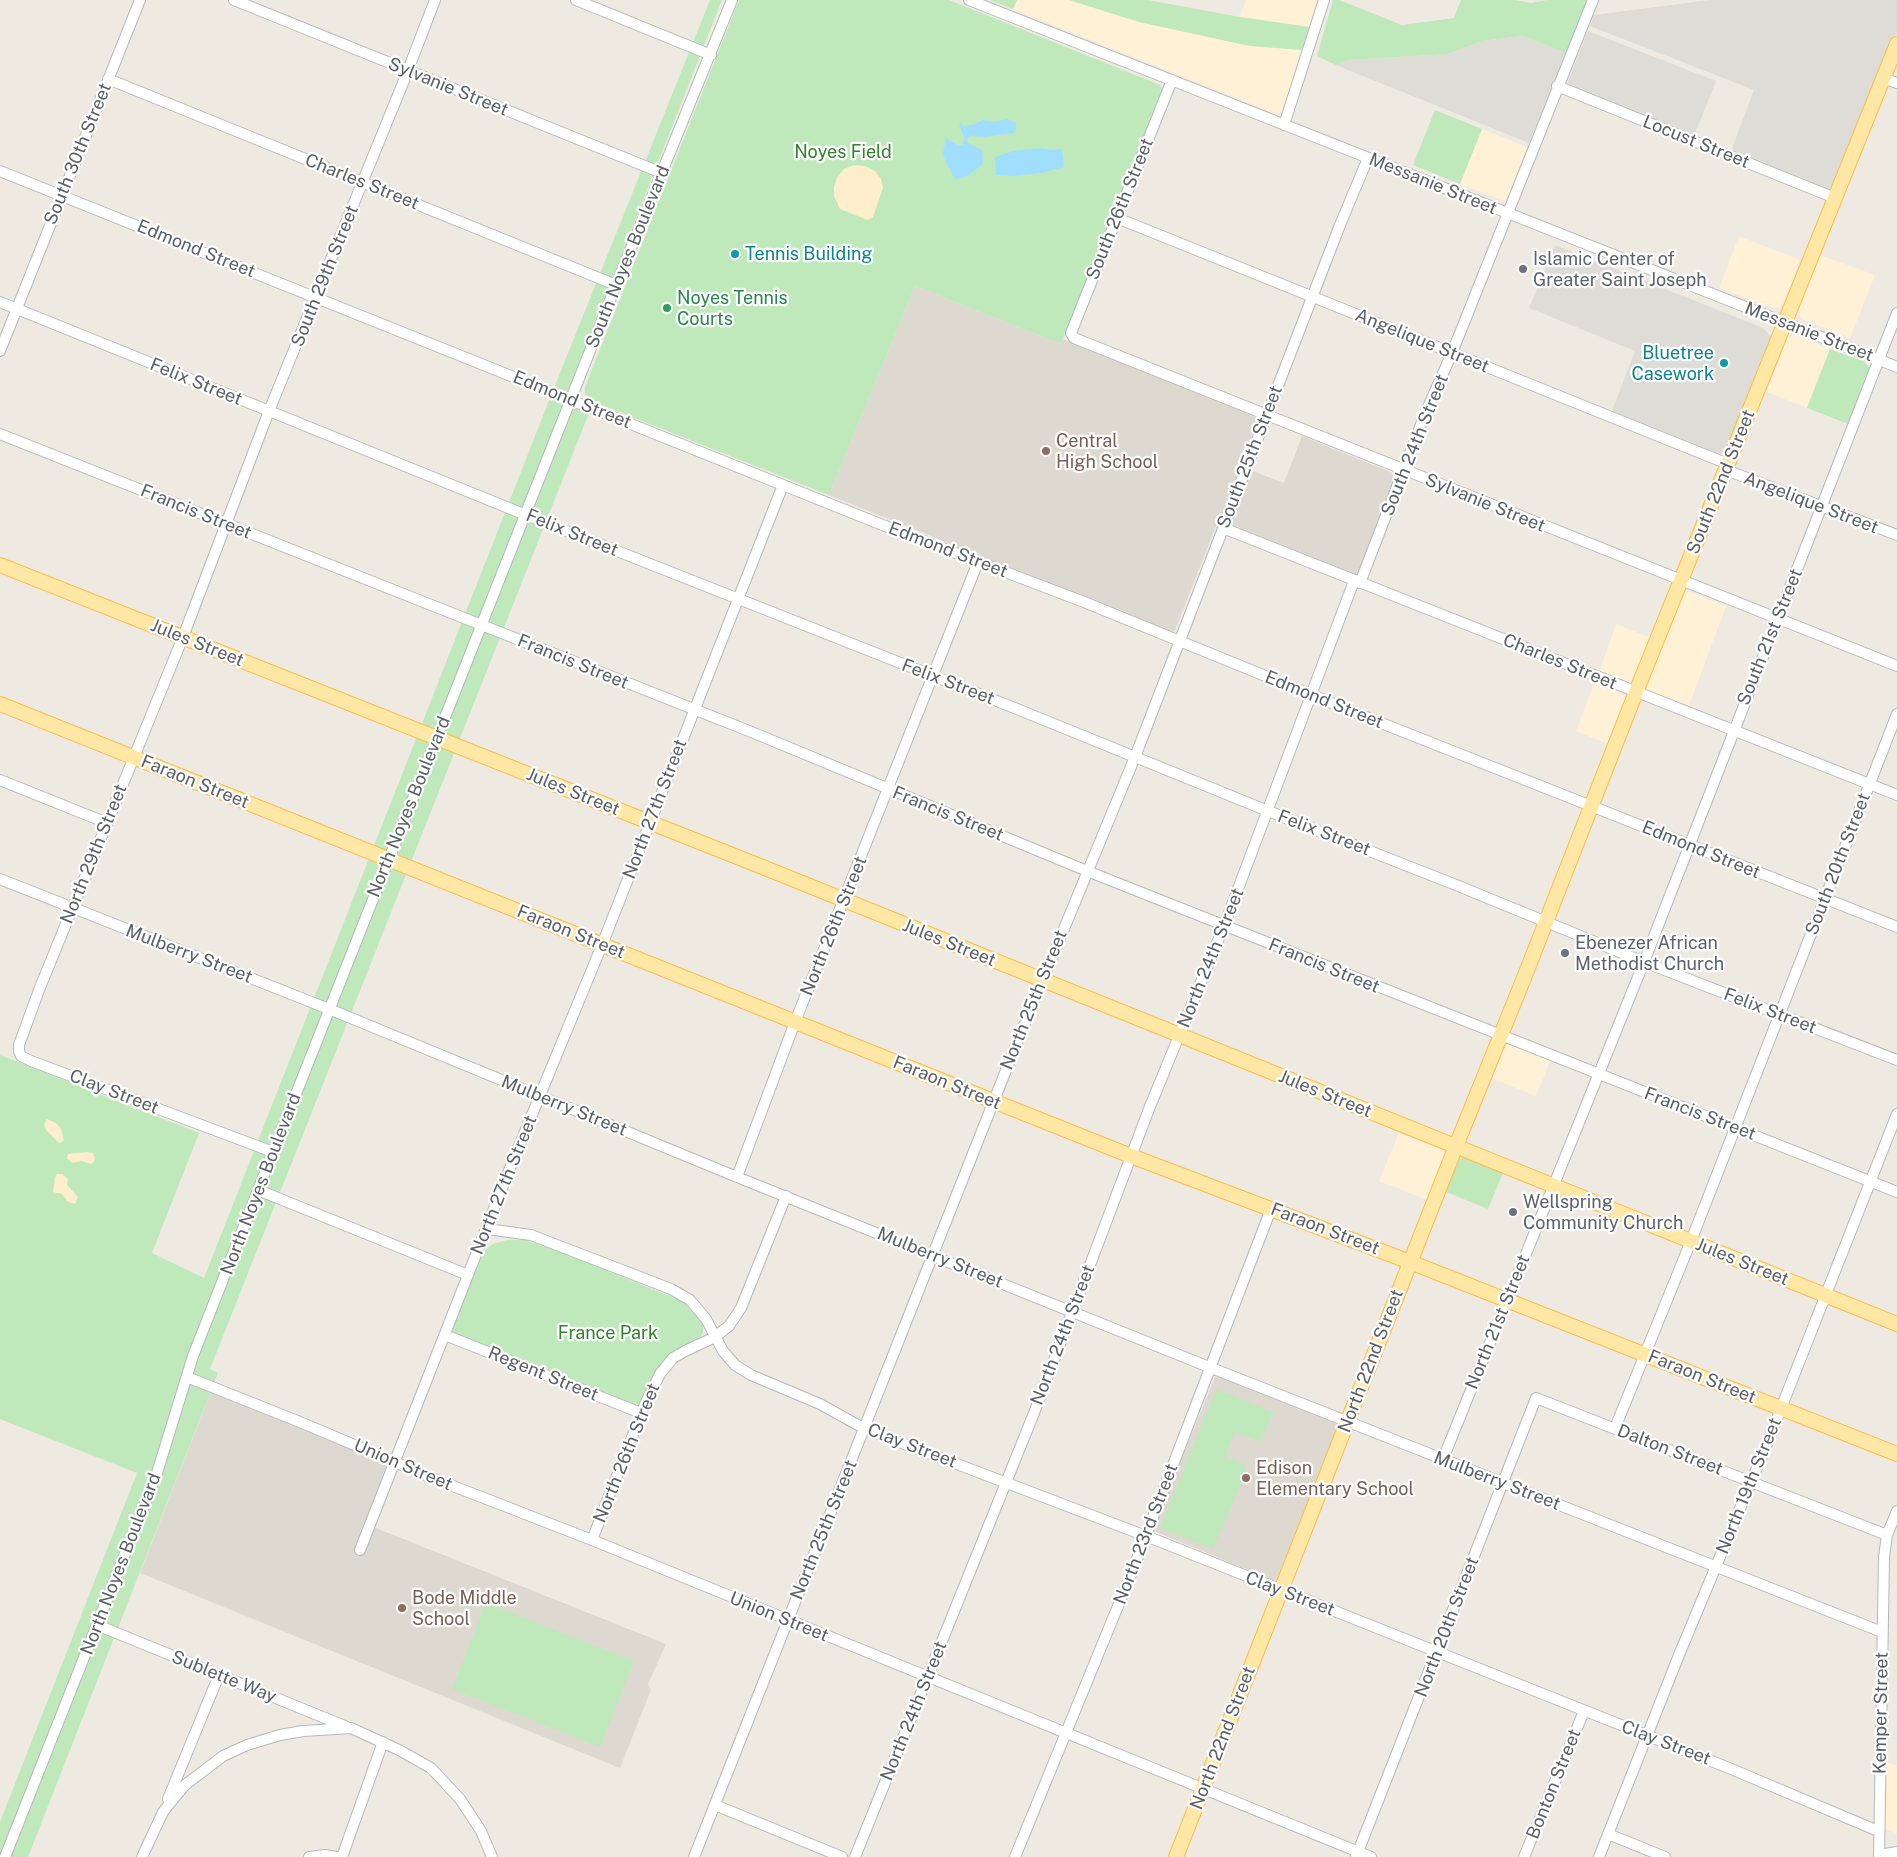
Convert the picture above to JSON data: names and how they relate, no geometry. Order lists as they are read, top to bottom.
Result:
{
  "streets": {
    "main road": [
      "South 22nd Street",
      "Jules Street",
      "Faraon Street",
      "North 22nd Street"
    ],
    "street": [
      "Sylvanie Street",
      "Locust Street",
      "South 30th Street",
      "Charles Street",
      "Messanie Street",
      "South 26th Street",
      "Edmond Street",
      "South Noyes Boulevard",
      "South 29th Street",
      "Angelique Street",
      "Felix Street",
      "South 24th Street",
      "South 25th Street",
      "Francis Street",
      "South 21st Street",
      "North Noyes Boulevard",
      "North 27th Street",
      "North 29th Street",
      "South 20th Street",
      "North 26th Street",
      "Mulberry Street",
      "North 24th Street",
      "North 25th Street",
      "Clay Street",
      "North 21st Street",
      "Regent Street",
      "Dalton Street",
      "Union Street",
      "North 19th Street",
      "North 23rd Street",
      "North 20th Street",
      "Sublette Way",
      "Kemper Street",
      "Bonton Street"
    ]
  },
  "crossings": [
    ["Sylvanie Street", "South 26th Street"],
    ["Sylvanie Street", "South Noyes Boulevard"],
    ["Sylvanie Street", "South 29th Street"],
    ["Sylvanie Street", "South 24th Street"],
    ["Sylvanie Street", "South 25th Street"],
    ["Sylvanie Street", "South 22nd Street"],
    ["Sylvanie Street", "South 21st Street"],
    ["Locust Street", "South 24th Street"],
    ["Locust Street", "South 22nd Street"],
    ["South 30th Street", "Charles Street"],
    ["South 30th Street", "Edmond Street"],
    ["South 30th Street", "Felix Street"],
    ["Charles Street", "South Noyes Boulevard"],
    ["Charles Street", "South 29th Street"],
    ["Charles Street", "South 24th Street"],
    ["Charles Street", "South 25th Street"],
    ["Charles Street", "South 22nd Street"],
    ["Charles Street", "South 21st Street"],
    ["Charles Street", "South 20th Street"],
    ["Messanie Street", "South 26th Street"],
    ["Messanie Street", "South 24th Street"],
    ["Messanie Street", "South 25th Street"],
    ["Messanie Street", "South 22nd Street"],
    ["Messanie Street", "South 21st Street"],
    ["South 26th Street", "Angelique Street"],
    ["Edmond Street", "South Noyes Boulevard"],
    ["Edmond Street", "South 29th Street"],
    ["Edmond Street", "South 24th Street"],
    ["Edmond Street", "South 25th Street"],
    ["Edmond Street", "South 22nd Street"],
    ["Edmond Street", "South 21st Street"],
    ["Edmond Street", "North 27th Street"],
    ["Edmond Street", "South 20th Street"],
    ["South Noyes Boulevard", "Felix Street"],
    ["South Noyes Boulevard", "North Noyes Boulevard"],
    ["South 29th Street", "Felix Street"],
    ["South 29th Street", "North 29th Street"],
    ["Angelique Street", "South 24th Street"],
    ["Angelique Street", "South 25th Street"],
    ["Angelique Street", "South 22nd Street"],
    ["Angelique Street", "South 21st Street"],
    ["Felix Street", "South 24th Street"],
    ["Felix Street", "South 25th Street"],
    ["Felix Street", "South 22nd Street"],
    ["Felix Street", "South 21st Street"],
    ["Felix Street", "North Noyes Boulevard"],
    ["Felix Street", "North 27th Street"],
    ["Felix Street", "North 29th Street"],
    ["Felix Street", "South 20th Street"],
    ["Felix Street", "North 26th Street"],
    ["Felix Street", "North 24th Street"],
    ["Felix Street", "North 25th Street"],
    ["Felix Street", "North 21st Street"],
    ["Felix Street", "North 22nd Street"],
    ["South 24th Street", "North 24th Street"],
    ["South 25th Street", "North 25th Street"],
    ["South 22nd Street", "North 22nd Street"],
    ["Francis Street", "North Noyes Boulevard"],
    ["Francis Street", "North 27th Street"],
    ["Francis Street", "North 29th Street"],
    ["Francis Street", "North 26th Street"],
    ["Francis Street", "North 24th Street"],
    ["Francis Street", "North 25th Street"],
    ["Francis Street", "North 21st Street"],
    ["Francis Street", "North 22nd Street"],
    ["Francis Street", "North 19th Street"],
    ["South 21st Street", "North 21st Street"],
    ["Jules Street", "North Noyes Boulevard"],
    ["Jules Street", "North 27th Street"],
    ["Jules Street", "North 29th Street"],
    ["Jules Street", "North 26th Street"],
    ["Jules Street", "North 24th Street"],
    ["Jules Street", "North 25th Street"],
    ["Jules Street", "North 21st Street"],
    ["Jules Street", "North 22nd Street"],
    ["Jules Street", "North 19th Street"],
    ["Faraon Street", "North Noyes Boulevard"],
    ["Faraon Street", "North 27th Street"],
    ["Faraon Street", "North 29th Street"],
    ["Faraon Street", "North 26th Street"],
    ["Faraon Street", "North 24th Street"],
    ["Faraon Street", "North 25th Street"],
    ["Faraon Street", "North 21st Street"],
    ["Faraon Street", "North 22nd Street"],
    ["Faraon Street", "North 19th Street"],
    ["Faraon Street", "North 23rd Street"],
    ["North Noyes Boulevard", "Mulberry Street"],
    ["North Noyes Boulevard", "Clay Street"],
    ["North Noyes Boulevard", "Union Street"],
    ["North Noyes Boulevard", "Sublette Way"],
    ["North 27th Street", "Mulberry Street"],
    ["North 27th Street", "Regent Street"],
    ["North 27th Street", "Union Street"],
    ["North 29th Street", "Mulberry Street"],
    ["North 29th Street", "Clay Street"],
    ["North 26th Street", "Mulberry Street"],
    ["North 26th Street", "Clay Street"],
    ["North 26th Street", "Regent Street"],
    ["North 26th Street", "Union Street"],
    ["Mulberry Street", "North 24th Street"],
    ["Mulberry Street", "North 25th Street"],
    ["Mulberry Street", "North 21st Street"],
    ["Mulberry Street", "North 22nd Street"],
    ["Mulberry Street", "North 19th Street"],
    ["Mulberry Street", "North 23rd Street"],
    ["Mulberry Street", "North 20th Street"],
    ["Mulberry Street", "Kemper Street"],
    ["North 24th Street", "Clay Street"],
    ["North 24th Street", "Union Street"],
    ["North 25th Street", "Clay Street"],
    ["North 25th Street", "Union Street"],
    ["Clay Street", "North 22nd Street"],
    ["Clay Street", "North 19th Street"],
    ["Clay Street", "North 23rd Street"],
    ["Clay Street", "North 20th Street"],
    ["Clay Street", "Kemper Street"],
    ["Clay Street", "Bonton Street"],
    ["North 22nd Street", "Union Street"],
    ["Dalton Street", "North 19th Street"],
    ["Dalton Street", "North 20th Street"],
    ["Dalton Street", "Kemper Street"],
    ["Union Street", "North 23rd Street"],
    ["Union Street", "North 20th Street"]
  ],
  "parks": ["Noyes Field", "France Park"],
  "places": [
    "Tennis Building",
    "Islamic Center of Greater Saint Joseph",
    "Noyes Tennis Courts",
    "Bluetree Casework",
    "Central High School",
    "Ebenezer African Methodist Church",
    "Wellspring Community Church",
    "Edison Elementary School",
    "Bode Middle School"
  ]
}
